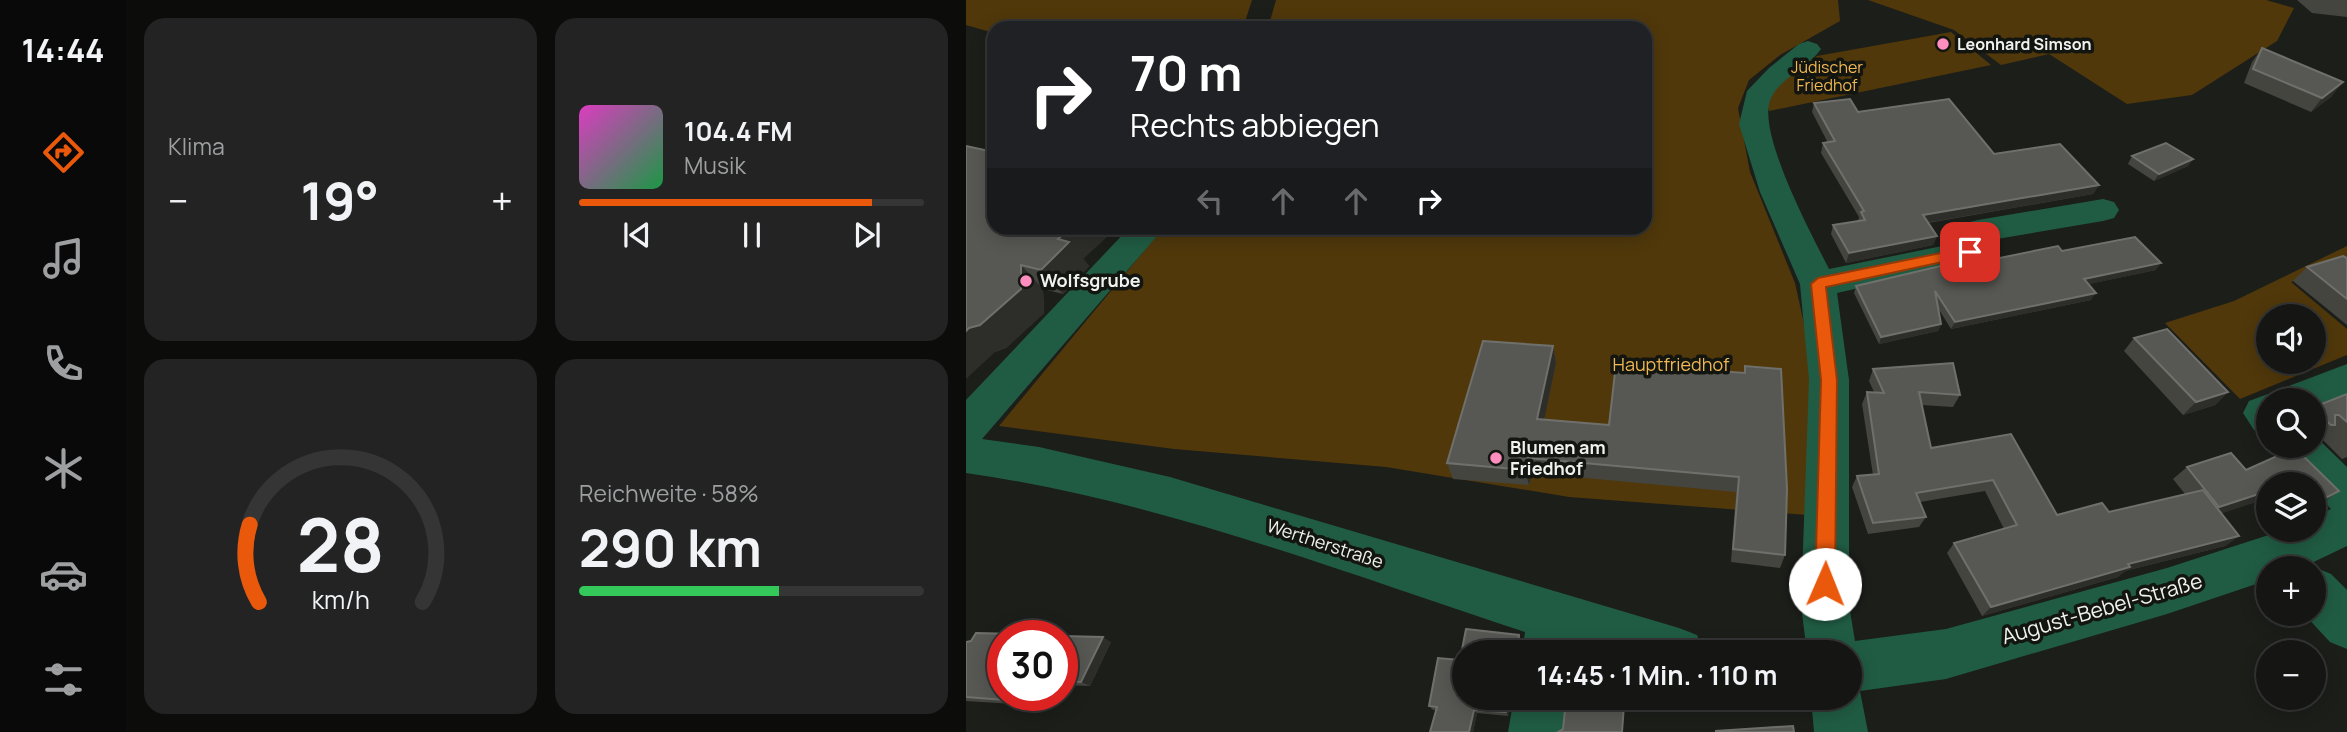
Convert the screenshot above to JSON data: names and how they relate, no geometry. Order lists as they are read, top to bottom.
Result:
{
  "streets": {
    "street": ["Wertherstraße", "August-Bebel-Straße"]
  },
  "parks": ["Jüdischer Friedhof", "Hauptfriedhof"],
  "places": ["Leonhard Simson", "Wolfsgrube", "Blumen am Friedhof"],
  "page": {
    "tabs": "14:44",
    "tile": [
      "Klima",
      ["Reichweite · 58%", "290 km"]
    ],
    "turn": ["70 m", "Rechts abbiegen"],
    "song": ["104.4 FM", "Musik"],
    "heat": ["−", "19°", "+"],
    "map_buttons": ["+", "−"],
    "limit": "30",
    "trip": "14:45 · 1 Min. · 110 m",
    "gauge": ["28", "km/h"]
  }
}
